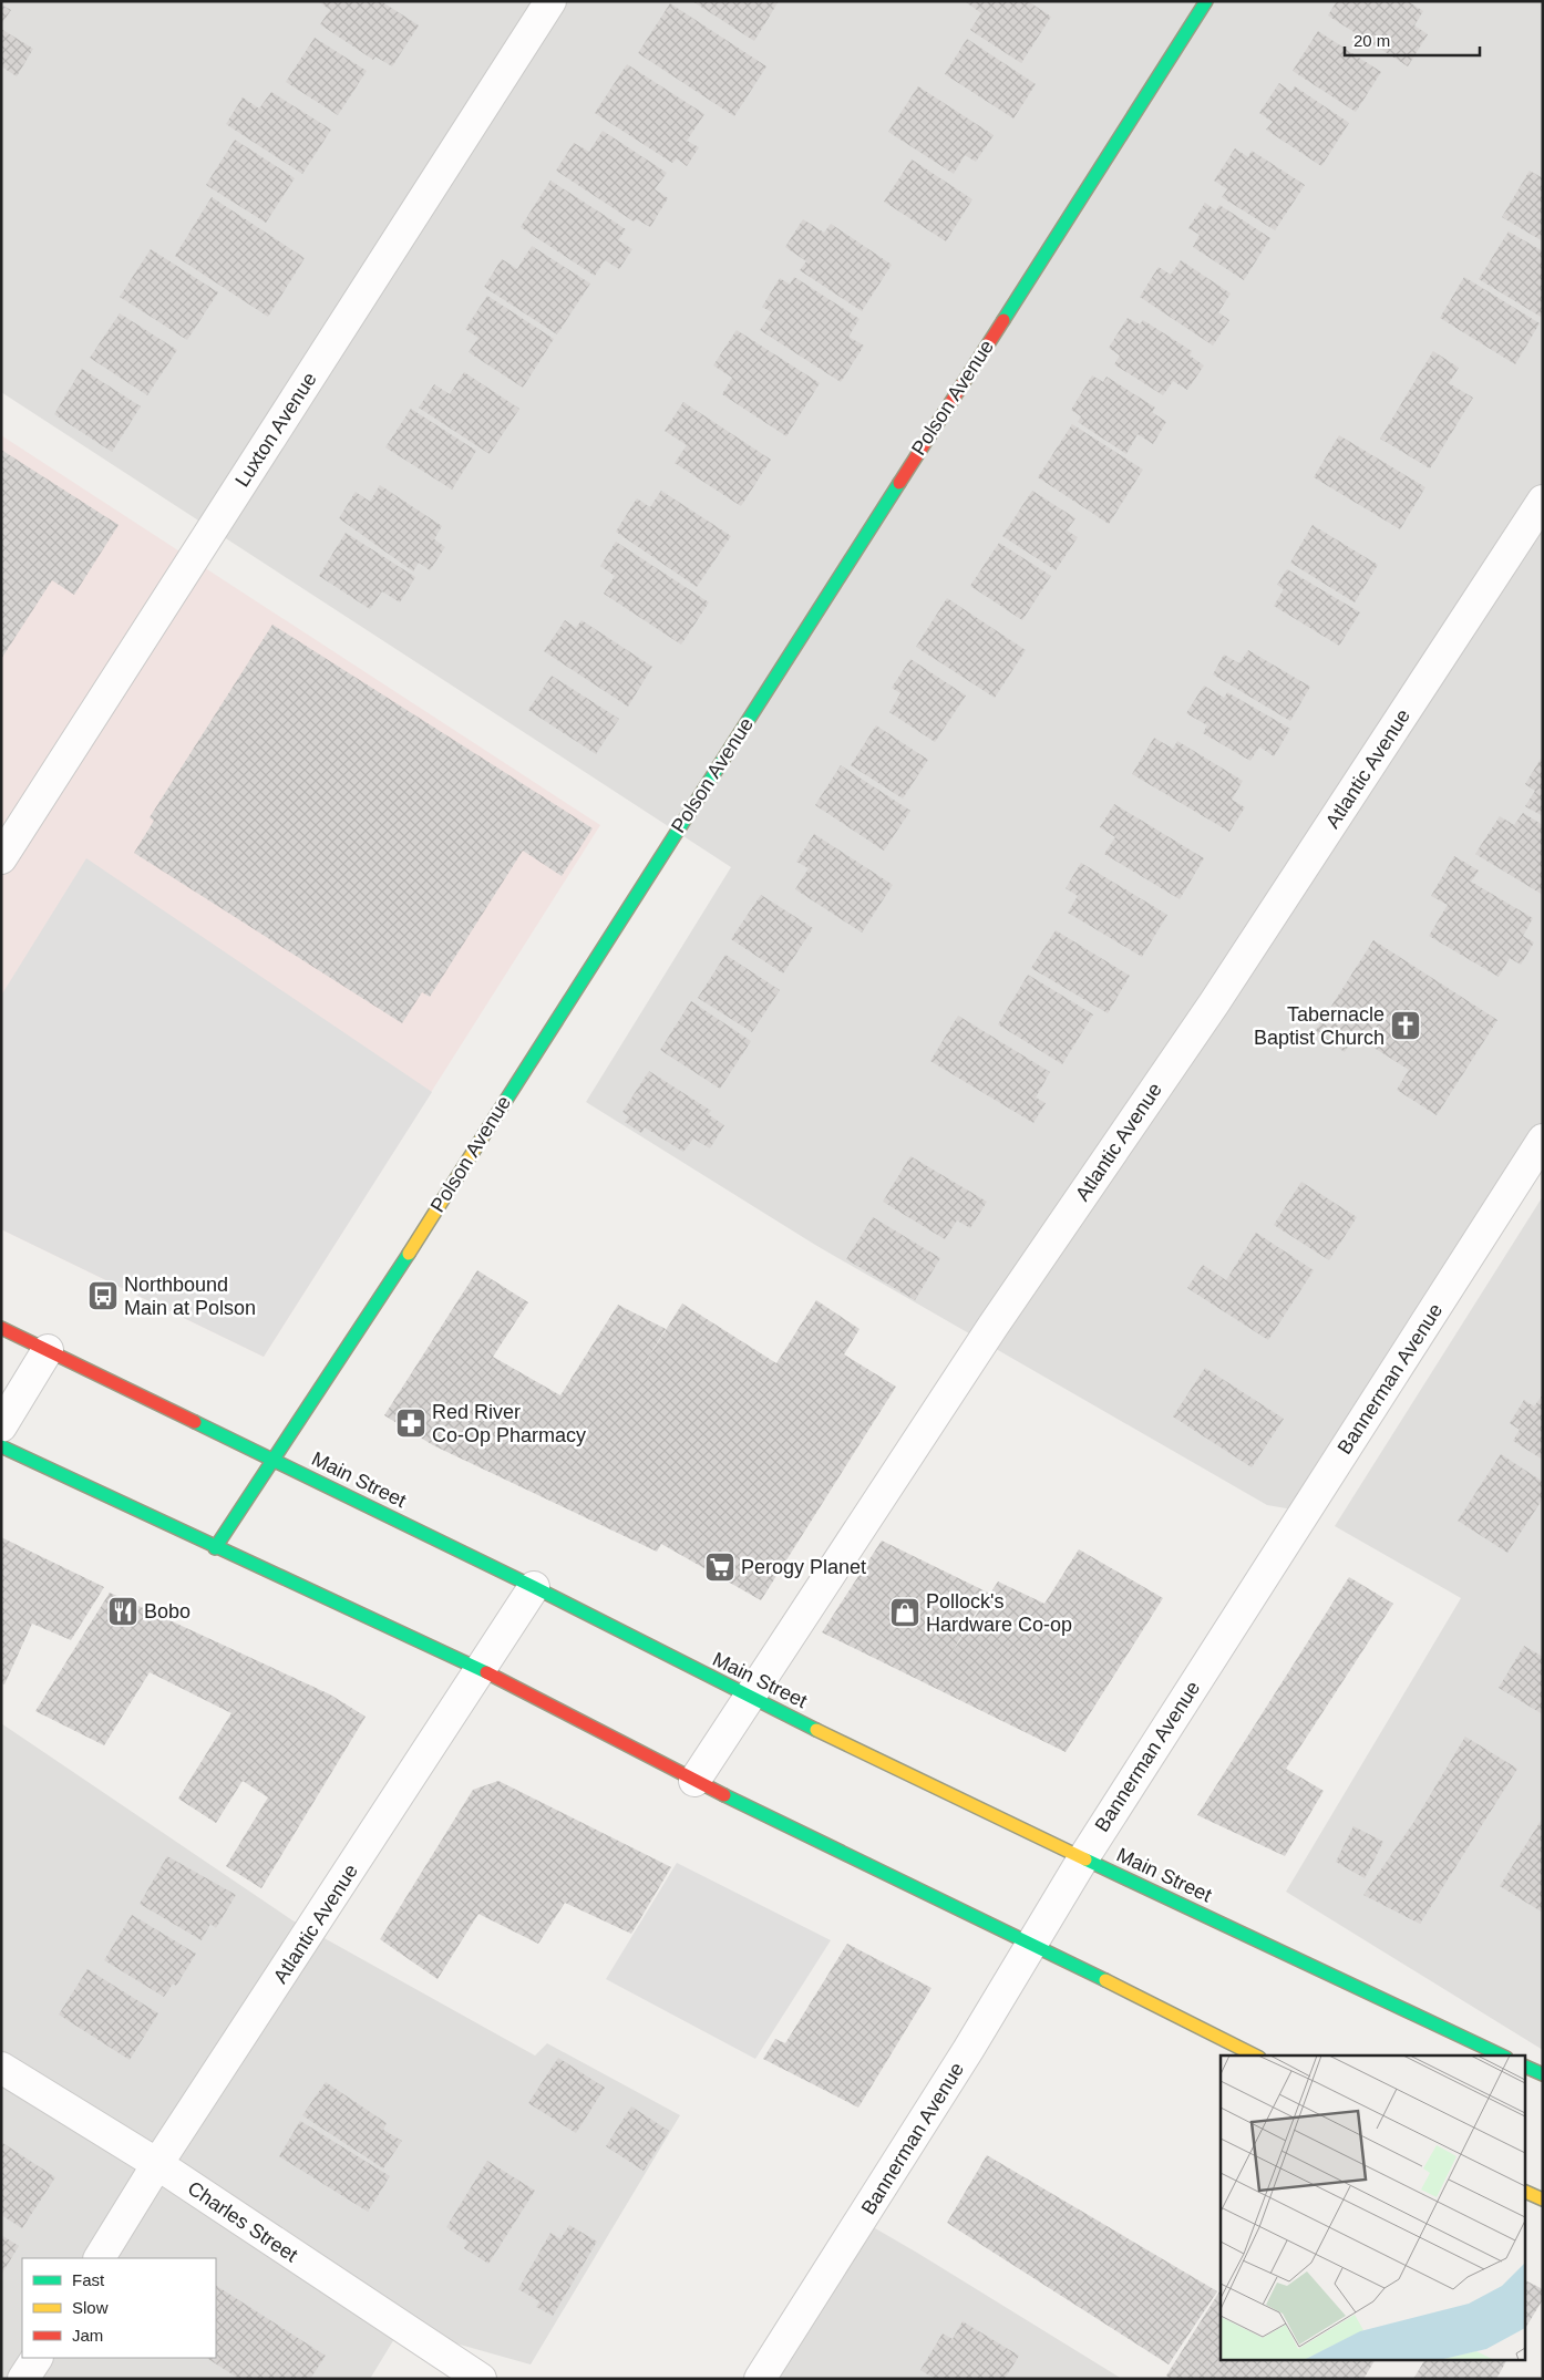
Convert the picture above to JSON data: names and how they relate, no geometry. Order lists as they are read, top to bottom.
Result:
{
  "streets": {
    "main road": ["Polson Avenue", "Main Street"],
    "street": [
      "Luxton Avenue",
      "Atlantic Avenue",
      "Bannerman Avenue",
      "Charles Street"
    ]
  },
  "crossings": [
    ["Polson Avenue", "Main Street"],
    ["Atlantic Avenue", "Main Street"],
    ["Atlantic Avenue", "Charles Street"],
    ["Bannerman Avenue", "Main Street"]
  ],
  "places": {
    "church": ["Tabernacle Baptist Church"],
    "bus stop": ["Northbound Main at Polson"],
    "pharmacy": ["Red River Co-Op Pharmacy"],
    "supermarket": ["Perogy Planet"],
    "restaurant": ["Bobo"],
    "shop": ["Pollock's Hardware Co-op"]
  },
  "legend": ["Fast", "Slow", "Jam"],
  "scale_bar": "20 m"
}
